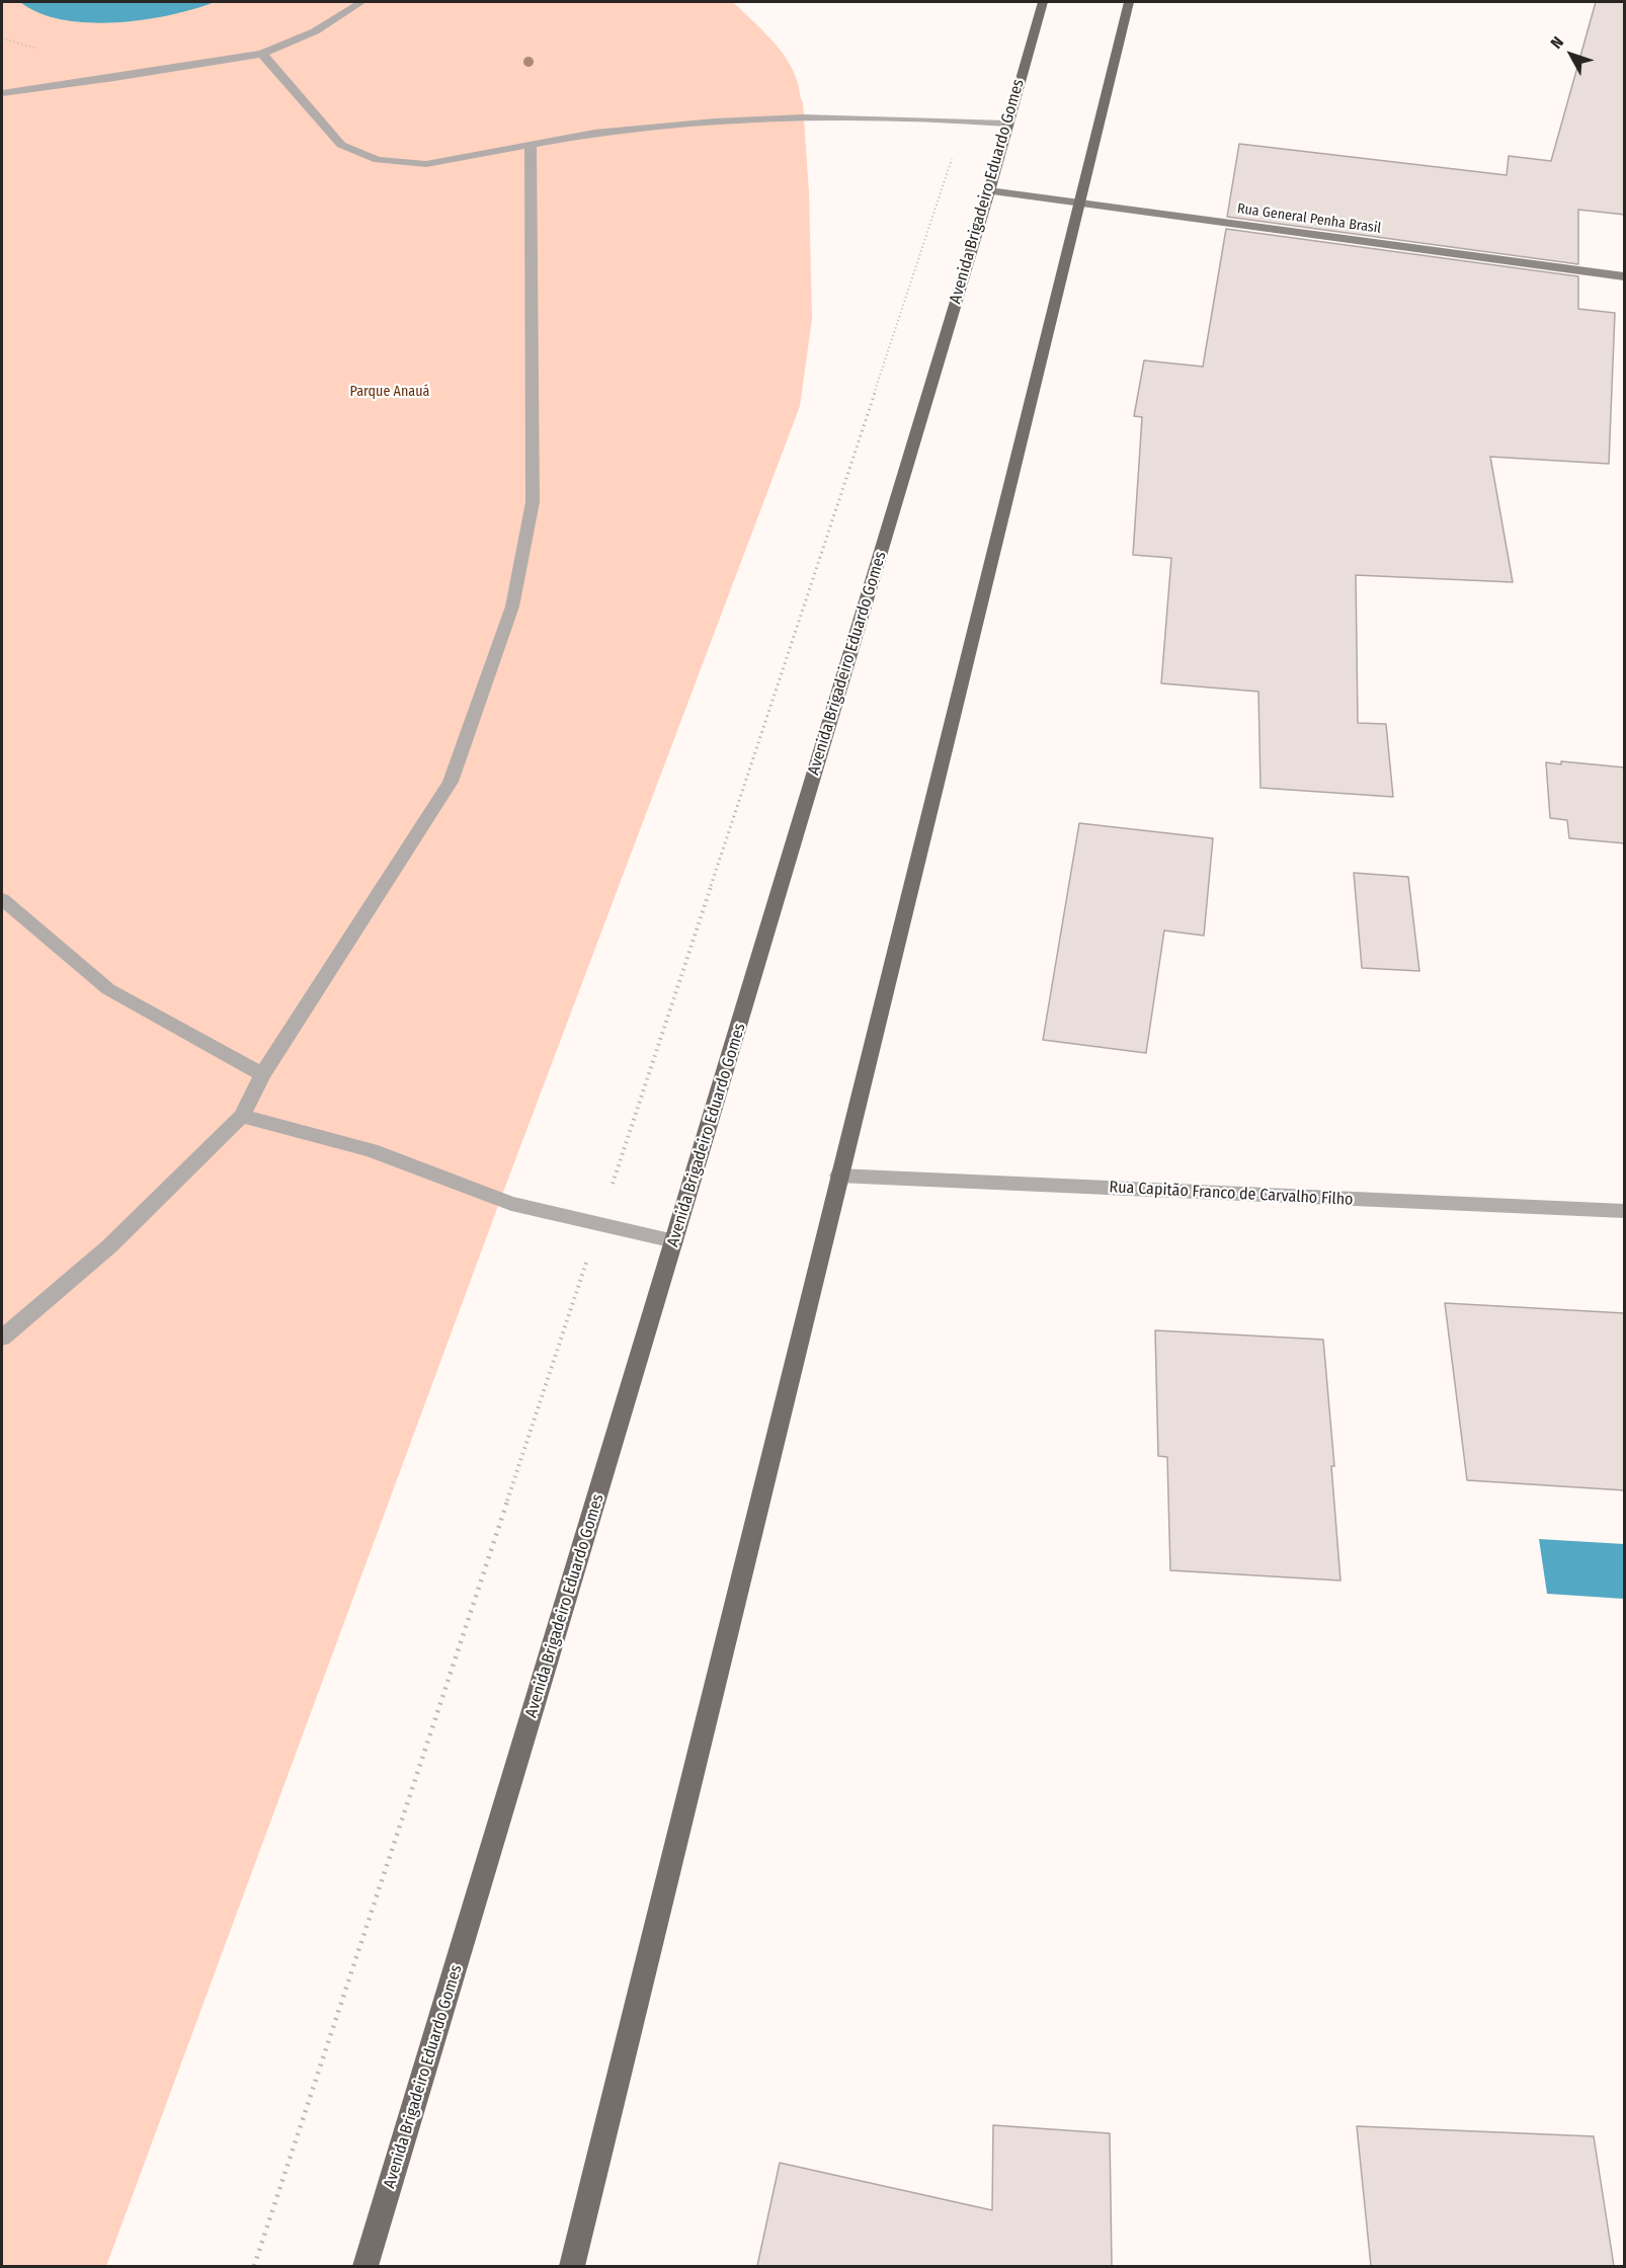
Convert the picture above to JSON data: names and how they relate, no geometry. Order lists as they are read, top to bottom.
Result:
{
  "streets": {
    "main road": ["Avenida Brigadeiro Eduardo Gomes"],
    "street": ["Rua General Penha Brasil", "Rua Capitão Franco de Carvalho Filho"]
  },
  "crossings": [
    ["Avenida Brigadeiro Eduardo Gomes", "Rua General Penha Brasil"]
  ],
  "parks": ["Parque Anauá"],
  "north": "top left"
}
